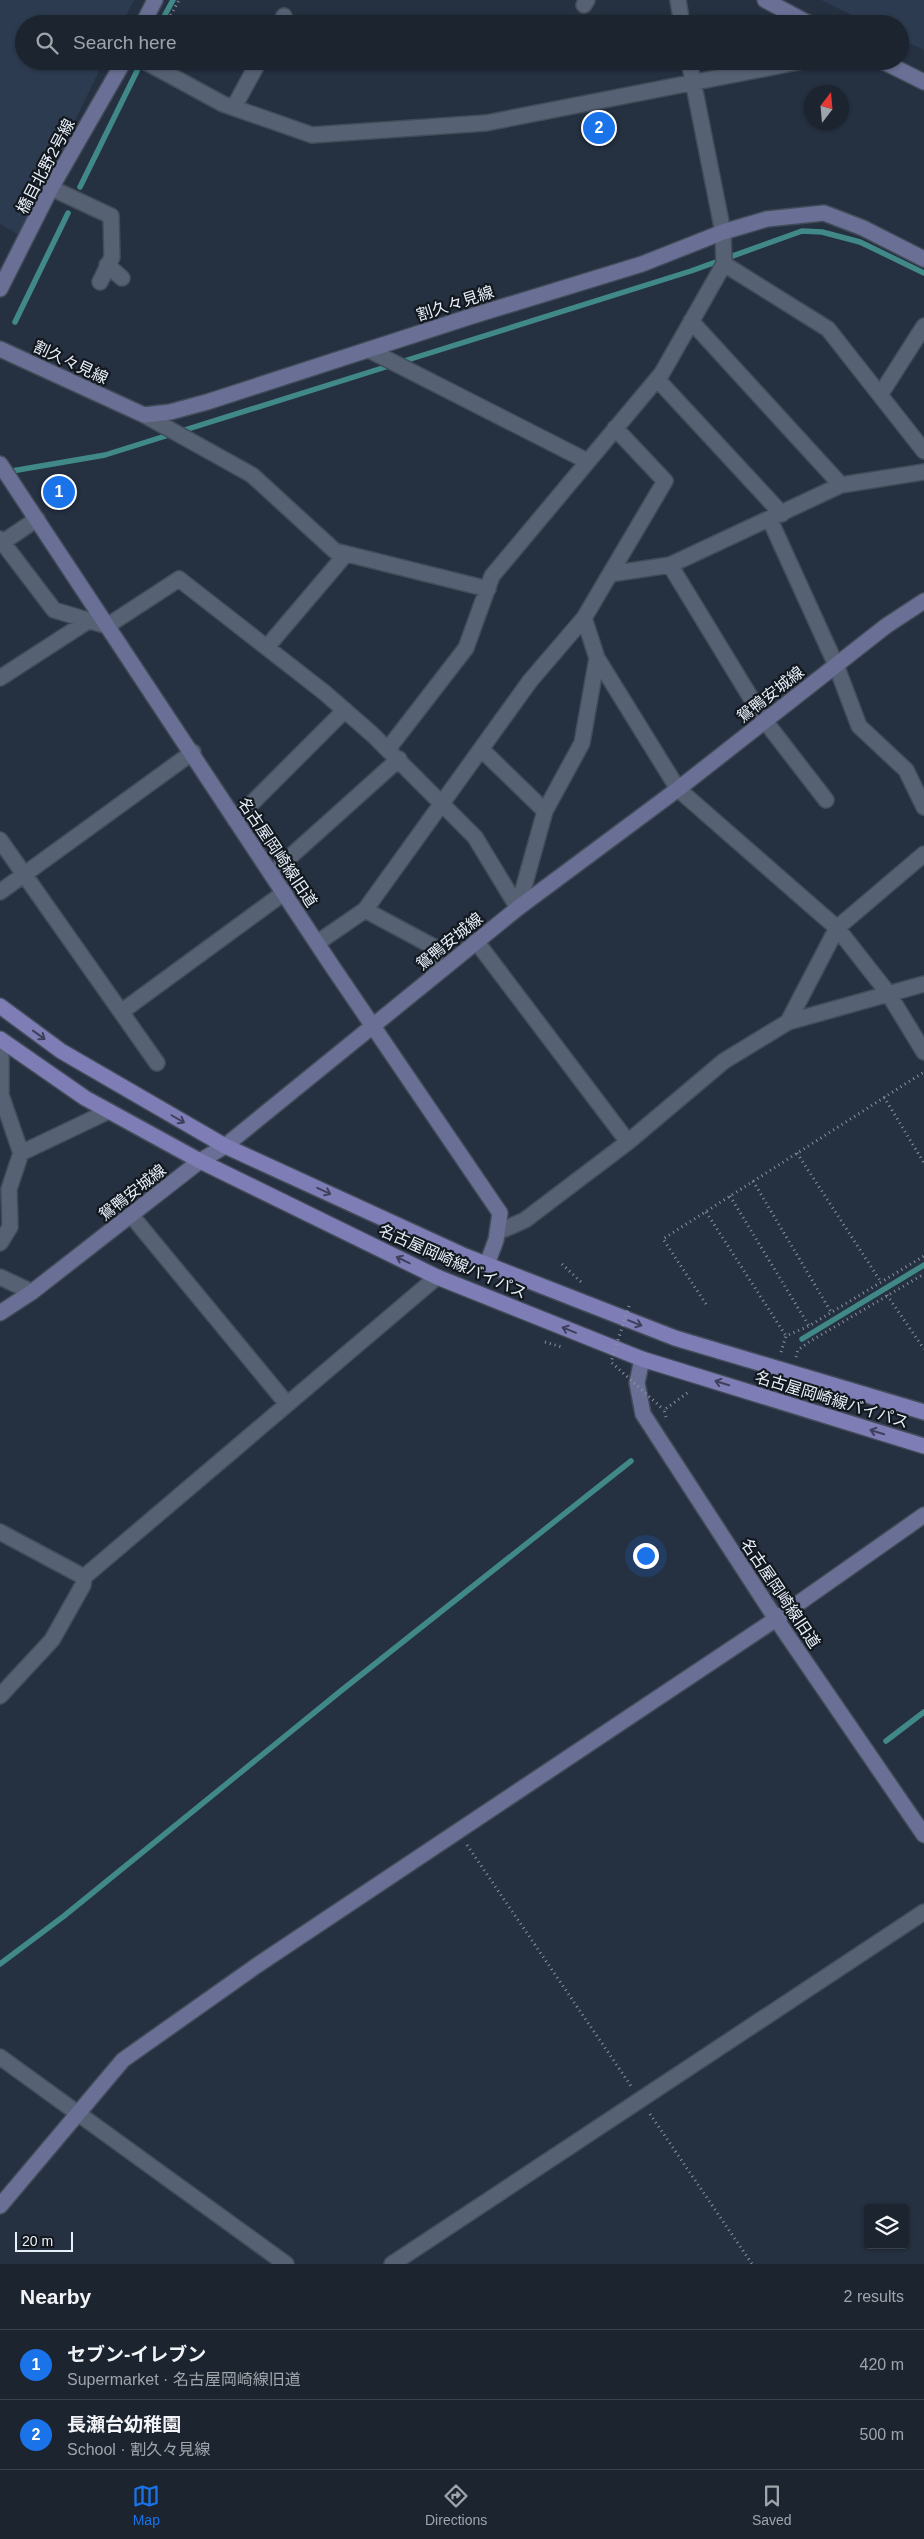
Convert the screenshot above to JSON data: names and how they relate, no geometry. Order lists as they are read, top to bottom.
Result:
{
  "streets": {
    "main road": ["名古屋岡崎線バイパス"],
    "street": [
      "橋目北野2号線",
      "割久々見線",
      "鴛鴨安城線",
      "名古屋岡崎線旧道"
    ]
  },
  "crossings": [
    ["鴛鴨安城線", "名古屋岡崎線旧道"],
    ["鴛鴨安城線", "名古屋岡崎線バイパス"],
    ["名古屋岡崎線旧道", "名古屋岡崎線バイパス"]
  ],
  "scale_bar": "20 m",
  "north": "top",
  "page": {
    "search": "Search here",
    "pins": ["2", "1"],
    "scale": "20 m",
    "heading": ["Nearby", "2 results"],
    "list": [
      {
        "mark": "1",
        "name": "セブン-イレブン",
        "note": "Supermarket · 名古屋岡崎線旧道",
        "value": "420 m"
      },
      {
        "mark": "2",
        "name": "長瀬台幼稚園",
        "note": "School · 割久々見線",
        "value": "500 m"
      }
    ],
    "nav": ["Map", "Directions", "Saved"]
  }
}
